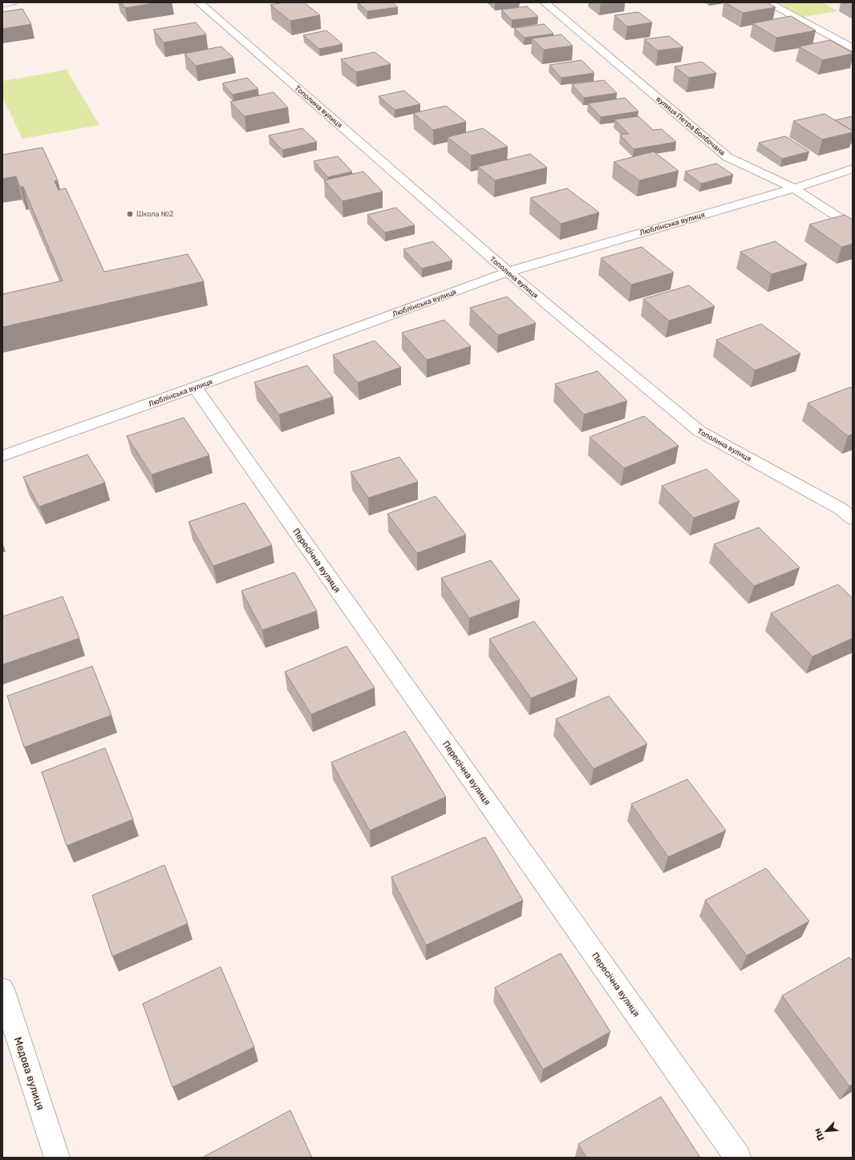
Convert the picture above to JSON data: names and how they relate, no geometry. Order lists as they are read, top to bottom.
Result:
{
  "streets": {
    "street": [
      "Тополина вулиця",
      "вулиця Петра Болбочана",
      "Люблінська вулиця",
      "Пересічна вулиця",
      "Медова вулиця"
    ]
  },
  "crossings": [
    ["Тополина вулиця", "Люблінська вулиця"],
    ["вулиця Петра Болбочана", "Люблінська вулиця"],
    ["Люблінська вулиця", "Пересічна вулиця"]
  ],
  "places": ["Школа №2"],
  "north": "bottom left"
}
